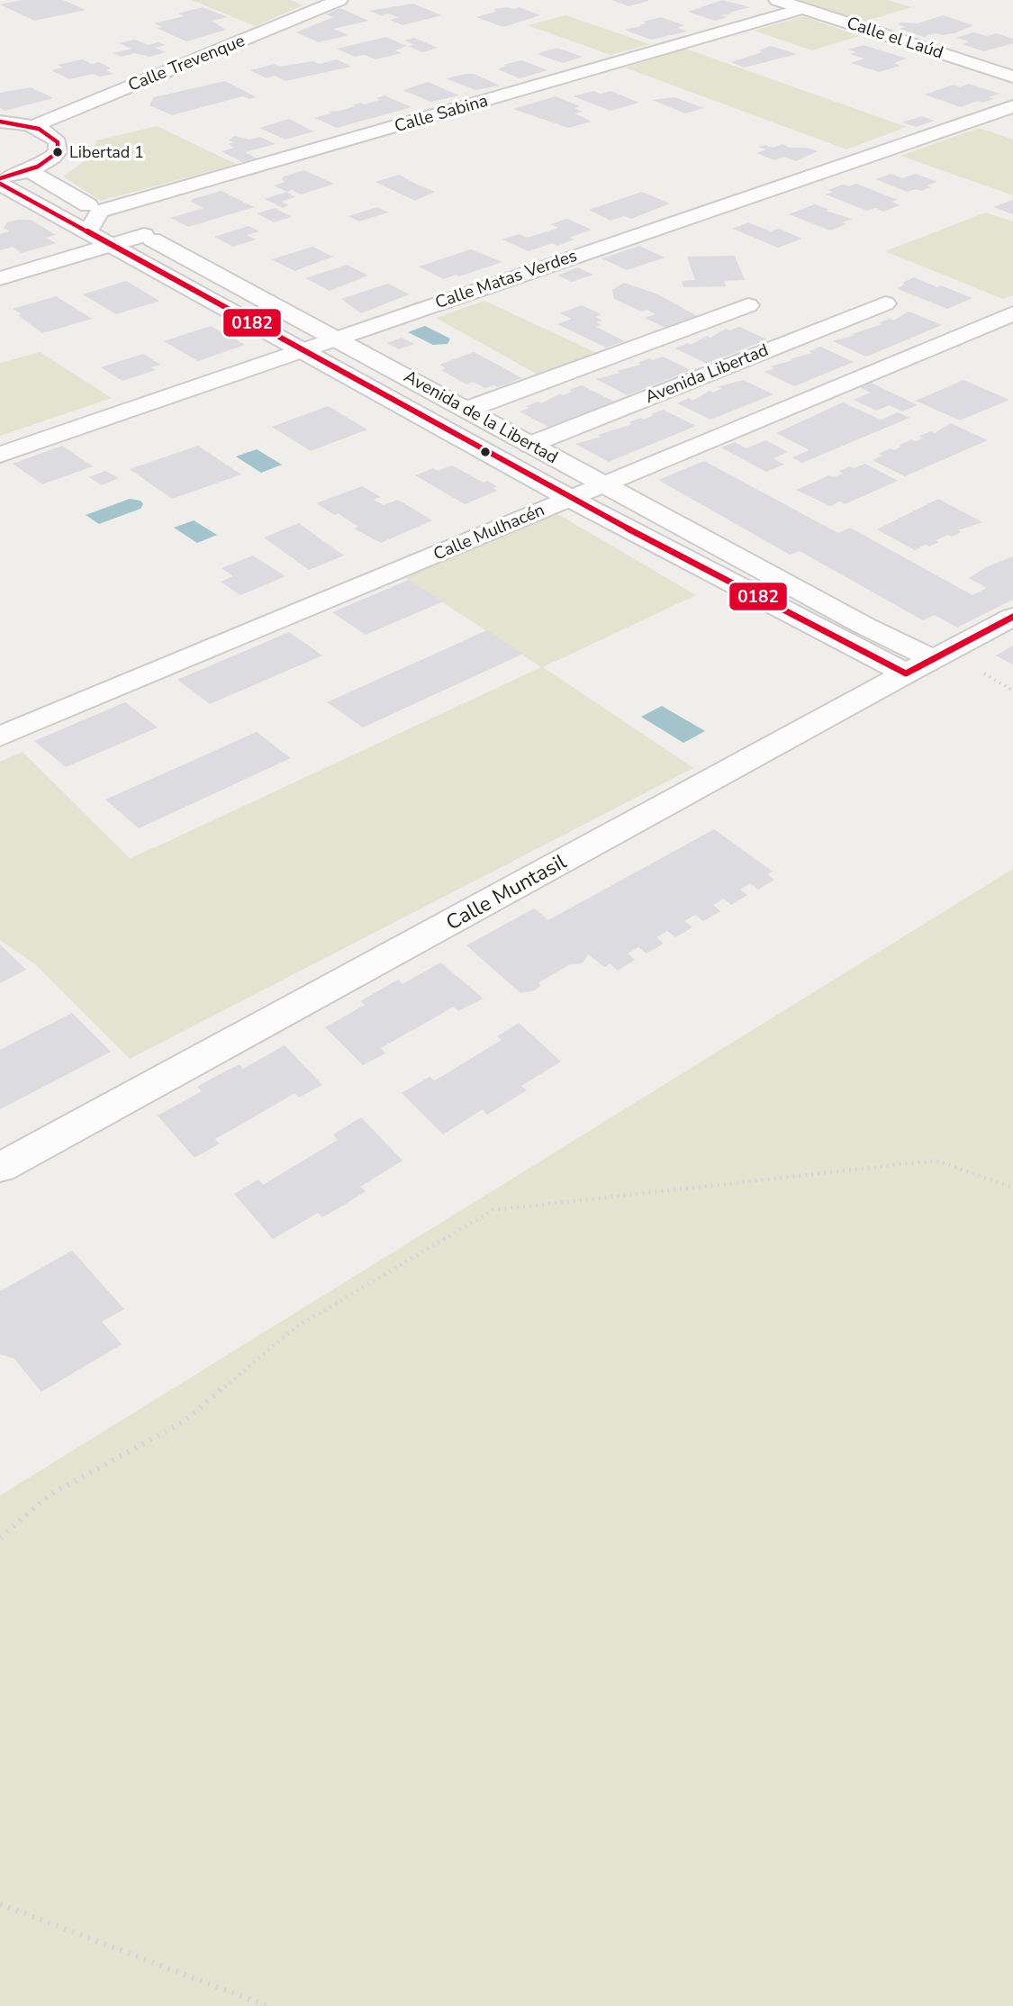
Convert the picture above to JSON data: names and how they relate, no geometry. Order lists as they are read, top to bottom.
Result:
{
  "streets": {
    "street": [
      "Calle el Laúd",
      "Calle Trevenque",
      "Calle Sabina",
      "Calle Matas Verdes",
      "Avenida Libertad",
      "Avenida de la Libertad",
      "Calle Mulhacén",
      "Calle Muntasil"
    ]
  },
  "crossings": [
    ["Calle el Laúd", "Calle Sabina"],
    ["Calle Sabina", "Avenida de la Libertad"],
    ["Calle Matas Verdes", "Avenida de la Libertad"],
    ["Avenida Libertad", "Avenida de la Libertad"],
    ["Avenida de la Libertad", "Calle Mulhacén"],
    ["Avenida de la Libertad", "Calle Muntasil"]
  ],
  "places": ["Libertad 1"],
  "lines": ["transit line 0182"]
}
